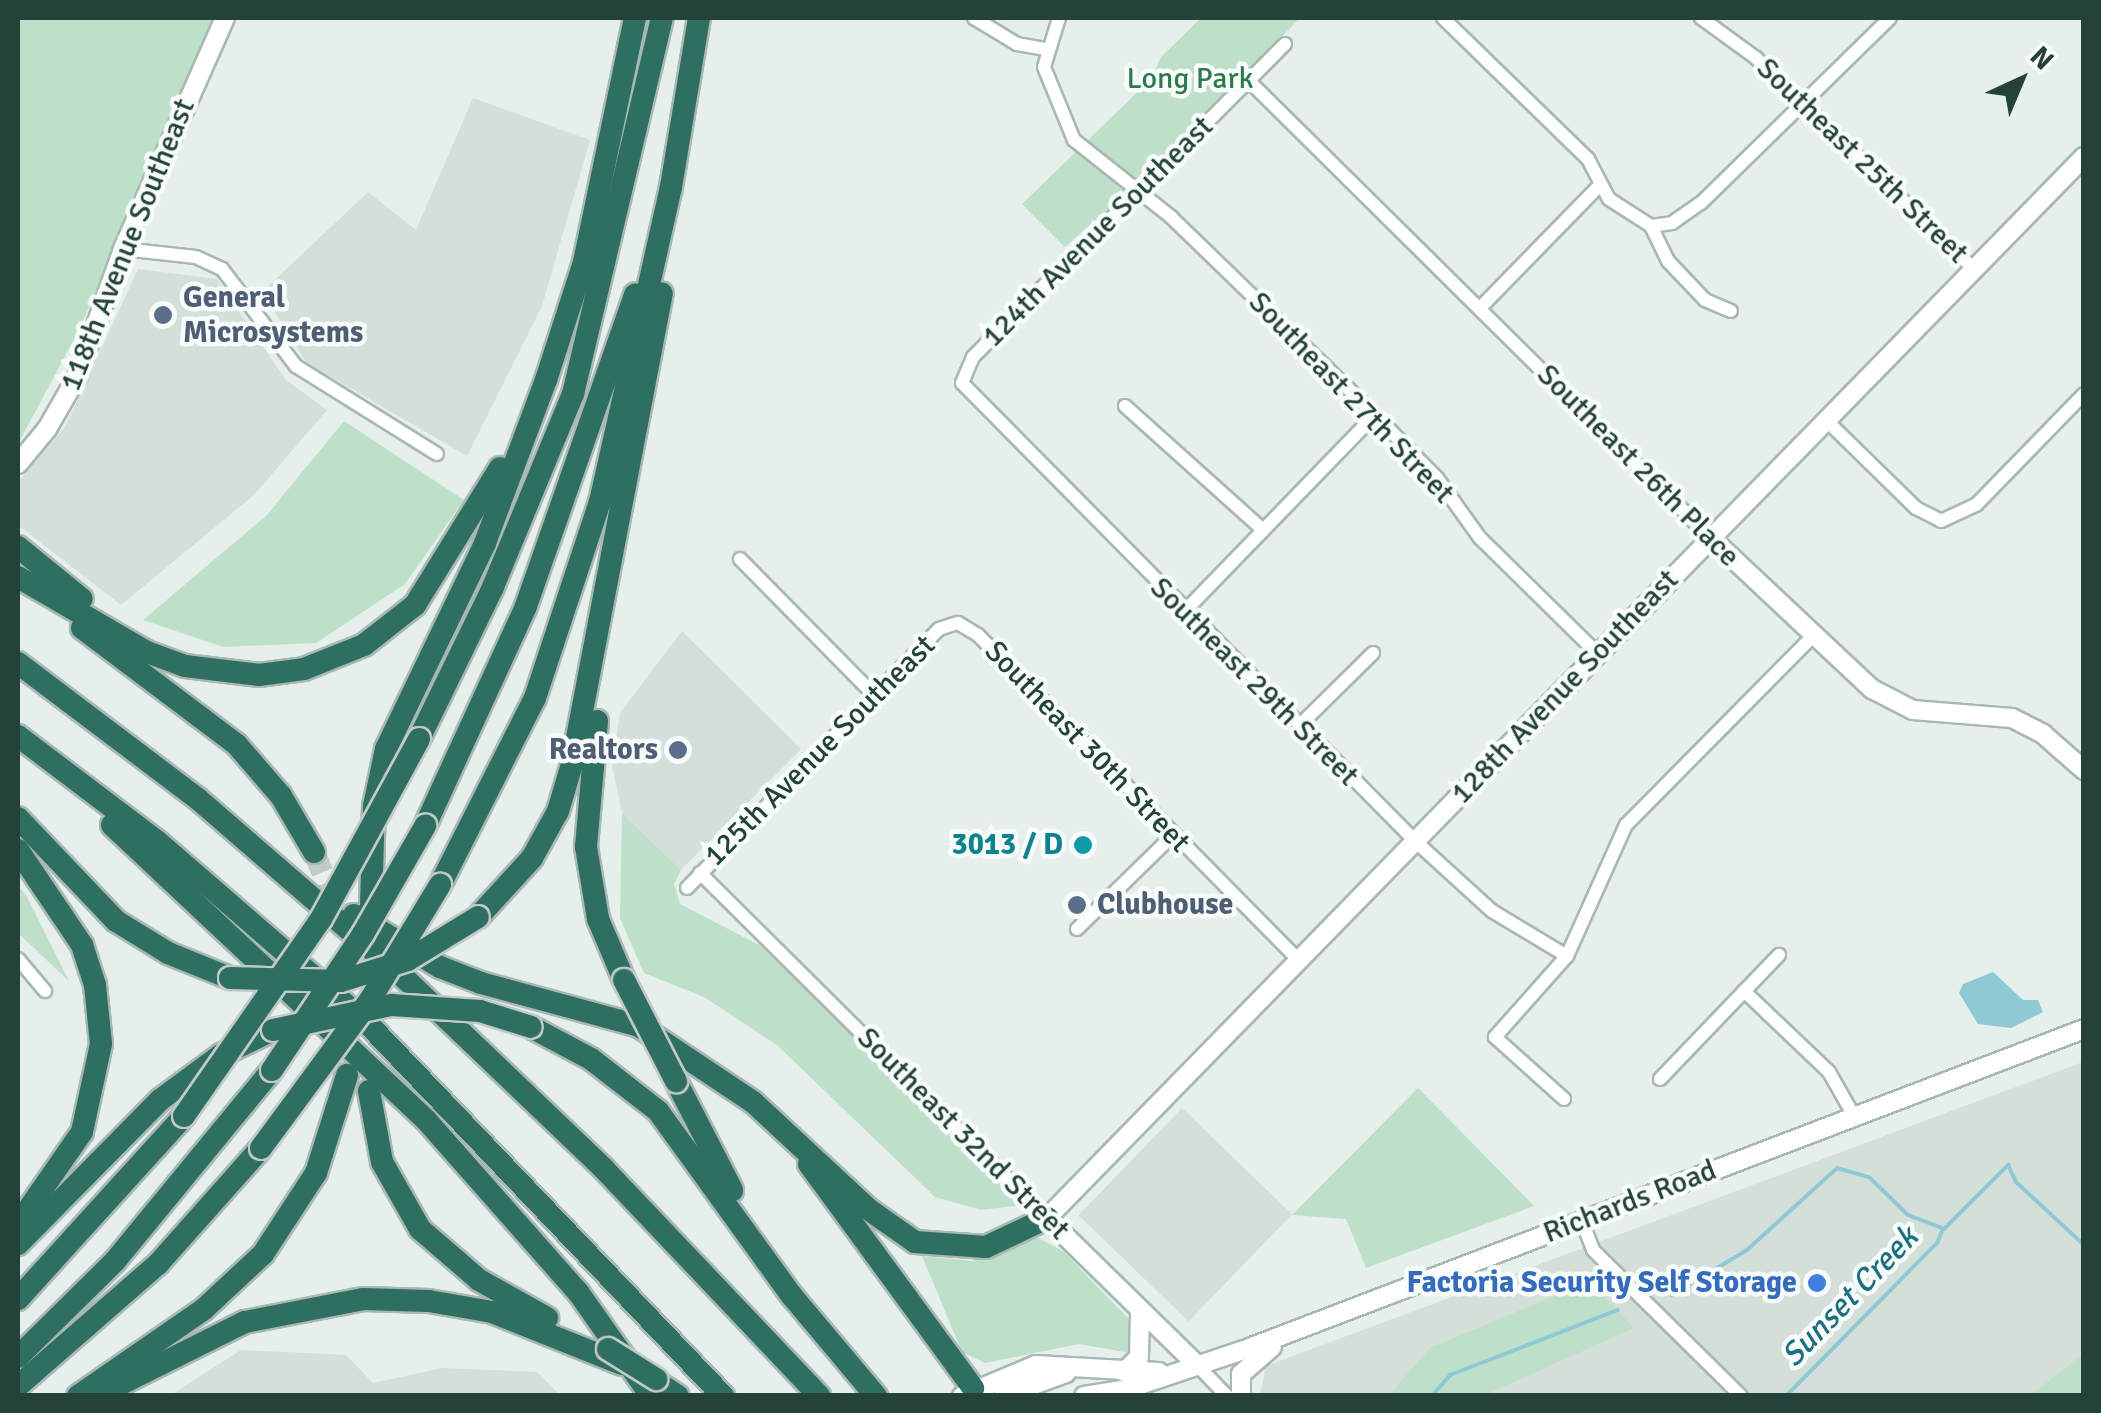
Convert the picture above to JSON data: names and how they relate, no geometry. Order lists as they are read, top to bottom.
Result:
{
  "streets": {
    "street": [
      "Southeast 25th Street",
      "124th Avenue Southeast",
      "118th Avenue Southeast",
      "Southeast 27th Street",
      "Southeast 26th Place",
      "Southeast 29th Street",
      "128th Avenue Southeast",
      "Southeast 30th Street",
      "125th Avenue Southeast",
      "Southeast 32nd Street",
      "Richards Road"
    ]
  },
  "crossings": [
    ["Southeast 25th Street", "128th Avenue Southeast"],
    ["124th Avenue Southeast", "Southeast 27th Street"],
    ["124th Avenue Southeast", "Southeast 26th Place"],
    ["124th Avenue Southeast", "Southeast 29th Street"],
    ["Southeast 27th Street", "128th Avenue Southeast"],
    ["Southeast 26th Place", "128th Avenue Southeast"],
    ["Southeast 29th Street", "128th Avenue Southeast"],
    ["128th Avenue Southeast", "Southeast 30th Street"],
    ["128th Avenue Southeast", "Southeast 32nd Street"],
    ["Southeast 30th Street", "125th Avenue Southeast"],
    ["125th Avenue Southeast", "Southeast 32nd Street"],
    ["Southeast 32nd Street", "Richards Road"]
  ],
  "water": ["Sunset Creek"],
  "parks": ["Long Park"],
  "places": [
    "General Microsystems",
    "Realtors",
    "3013 / D",
    "Clubhouse",
    "Factoria Security Self Storage"
  ],
  "north": "top right"
}
